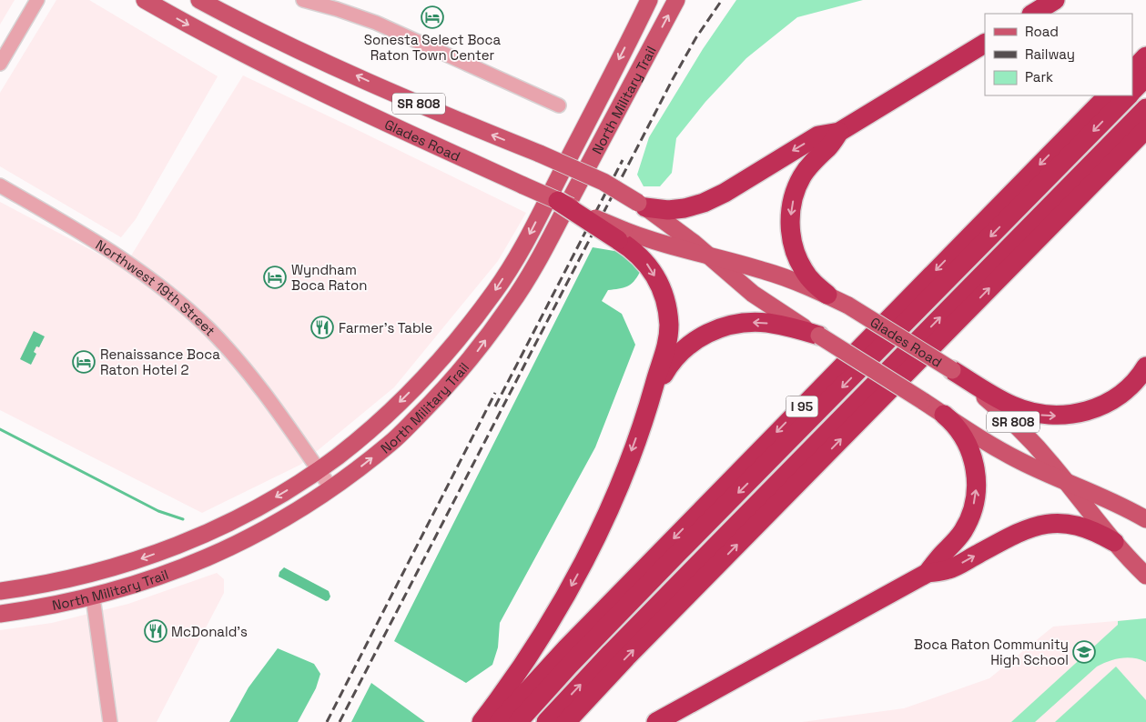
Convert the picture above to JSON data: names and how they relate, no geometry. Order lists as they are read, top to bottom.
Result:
{
  "streets": {
    "highway": ["I 95"],
    "main road": ["North Military Trail", "SR 808", "Glades Road"],
    "street": ["Northwest 19th Street"]
  },
  "crossings": [
    ["North Military Trail", "Northwest 19th Street"]
  ],
  "places": {
    "hotel": ["Sonesta Select Boca Raton Town Center", "Wyndham Boca Raton", "Renaissance Boca Raton Hotel 2"],
    "restaurant": ["Farmer's Table", "McDonald's"],
    "school or university": ["Boca Raton Community High School"]
  },
  "legend": ["Road", "Railway", "Park"]
}
